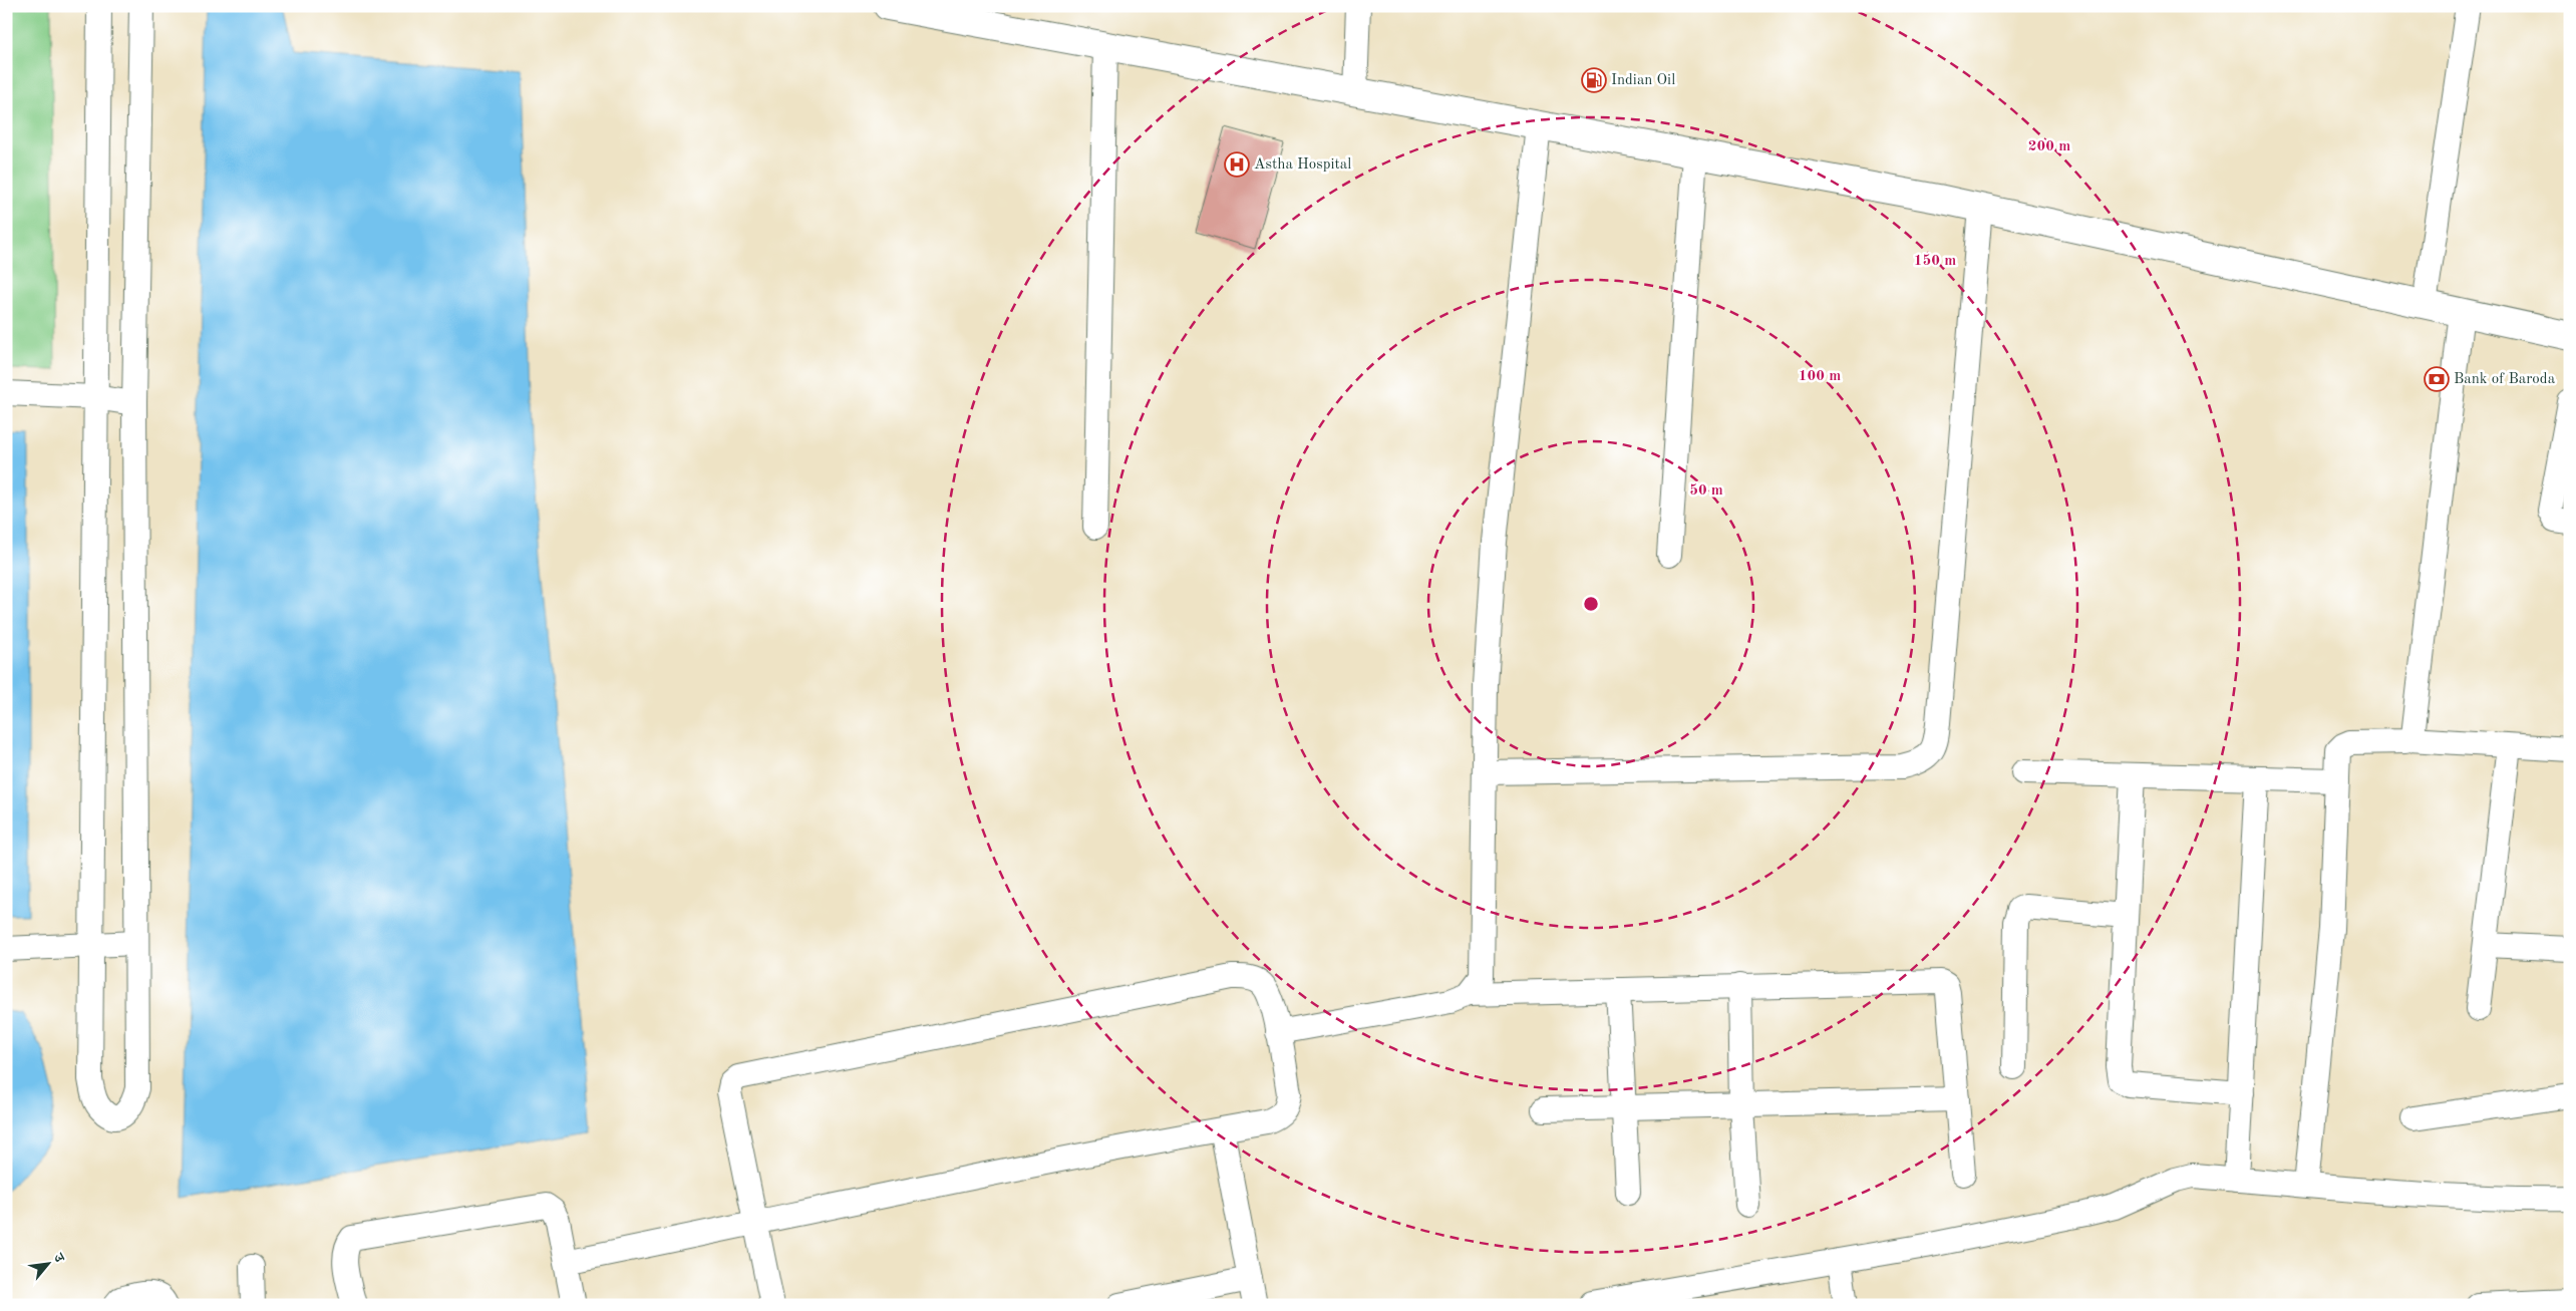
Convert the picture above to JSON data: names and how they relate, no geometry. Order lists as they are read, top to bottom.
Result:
{
  "places": {
    "fuel station": ["Indian Oil"],
    "hospital": ["Astha Hospital"],
    "bank": ["Bank of Baroda"]
  },
  "north": "top right",
  "rings": [
    "200 m",
    "150 m",
    "100 m",
    "50 m"
  ]
}
